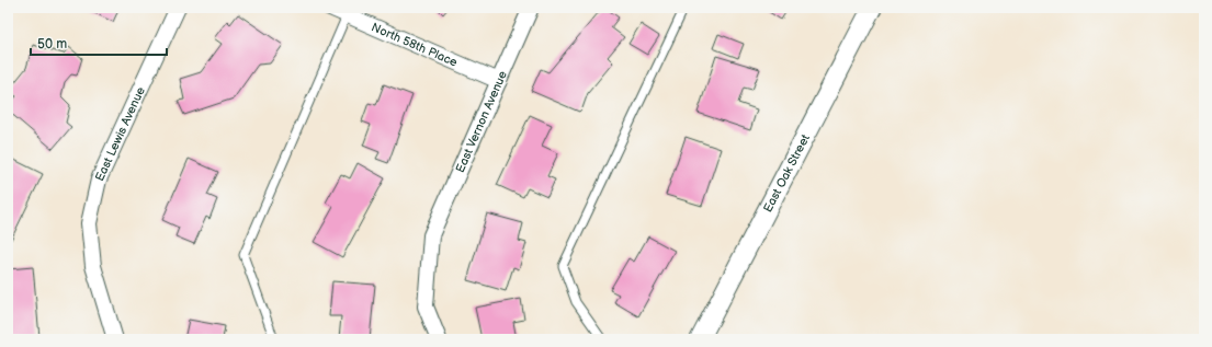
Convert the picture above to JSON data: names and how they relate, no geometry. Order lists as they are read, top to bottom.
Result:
{
  "streets": {
    "street": [
      "North 58th Place",
      "East Vernon Avenue",
      "East Lewis Avenue",
      "East Oak Street"
    ]
  },
  "crossings": [
    ["North 58th Place", "East Vernon Avenue"]
  ],
  "scale_bar": "50 m"
}
